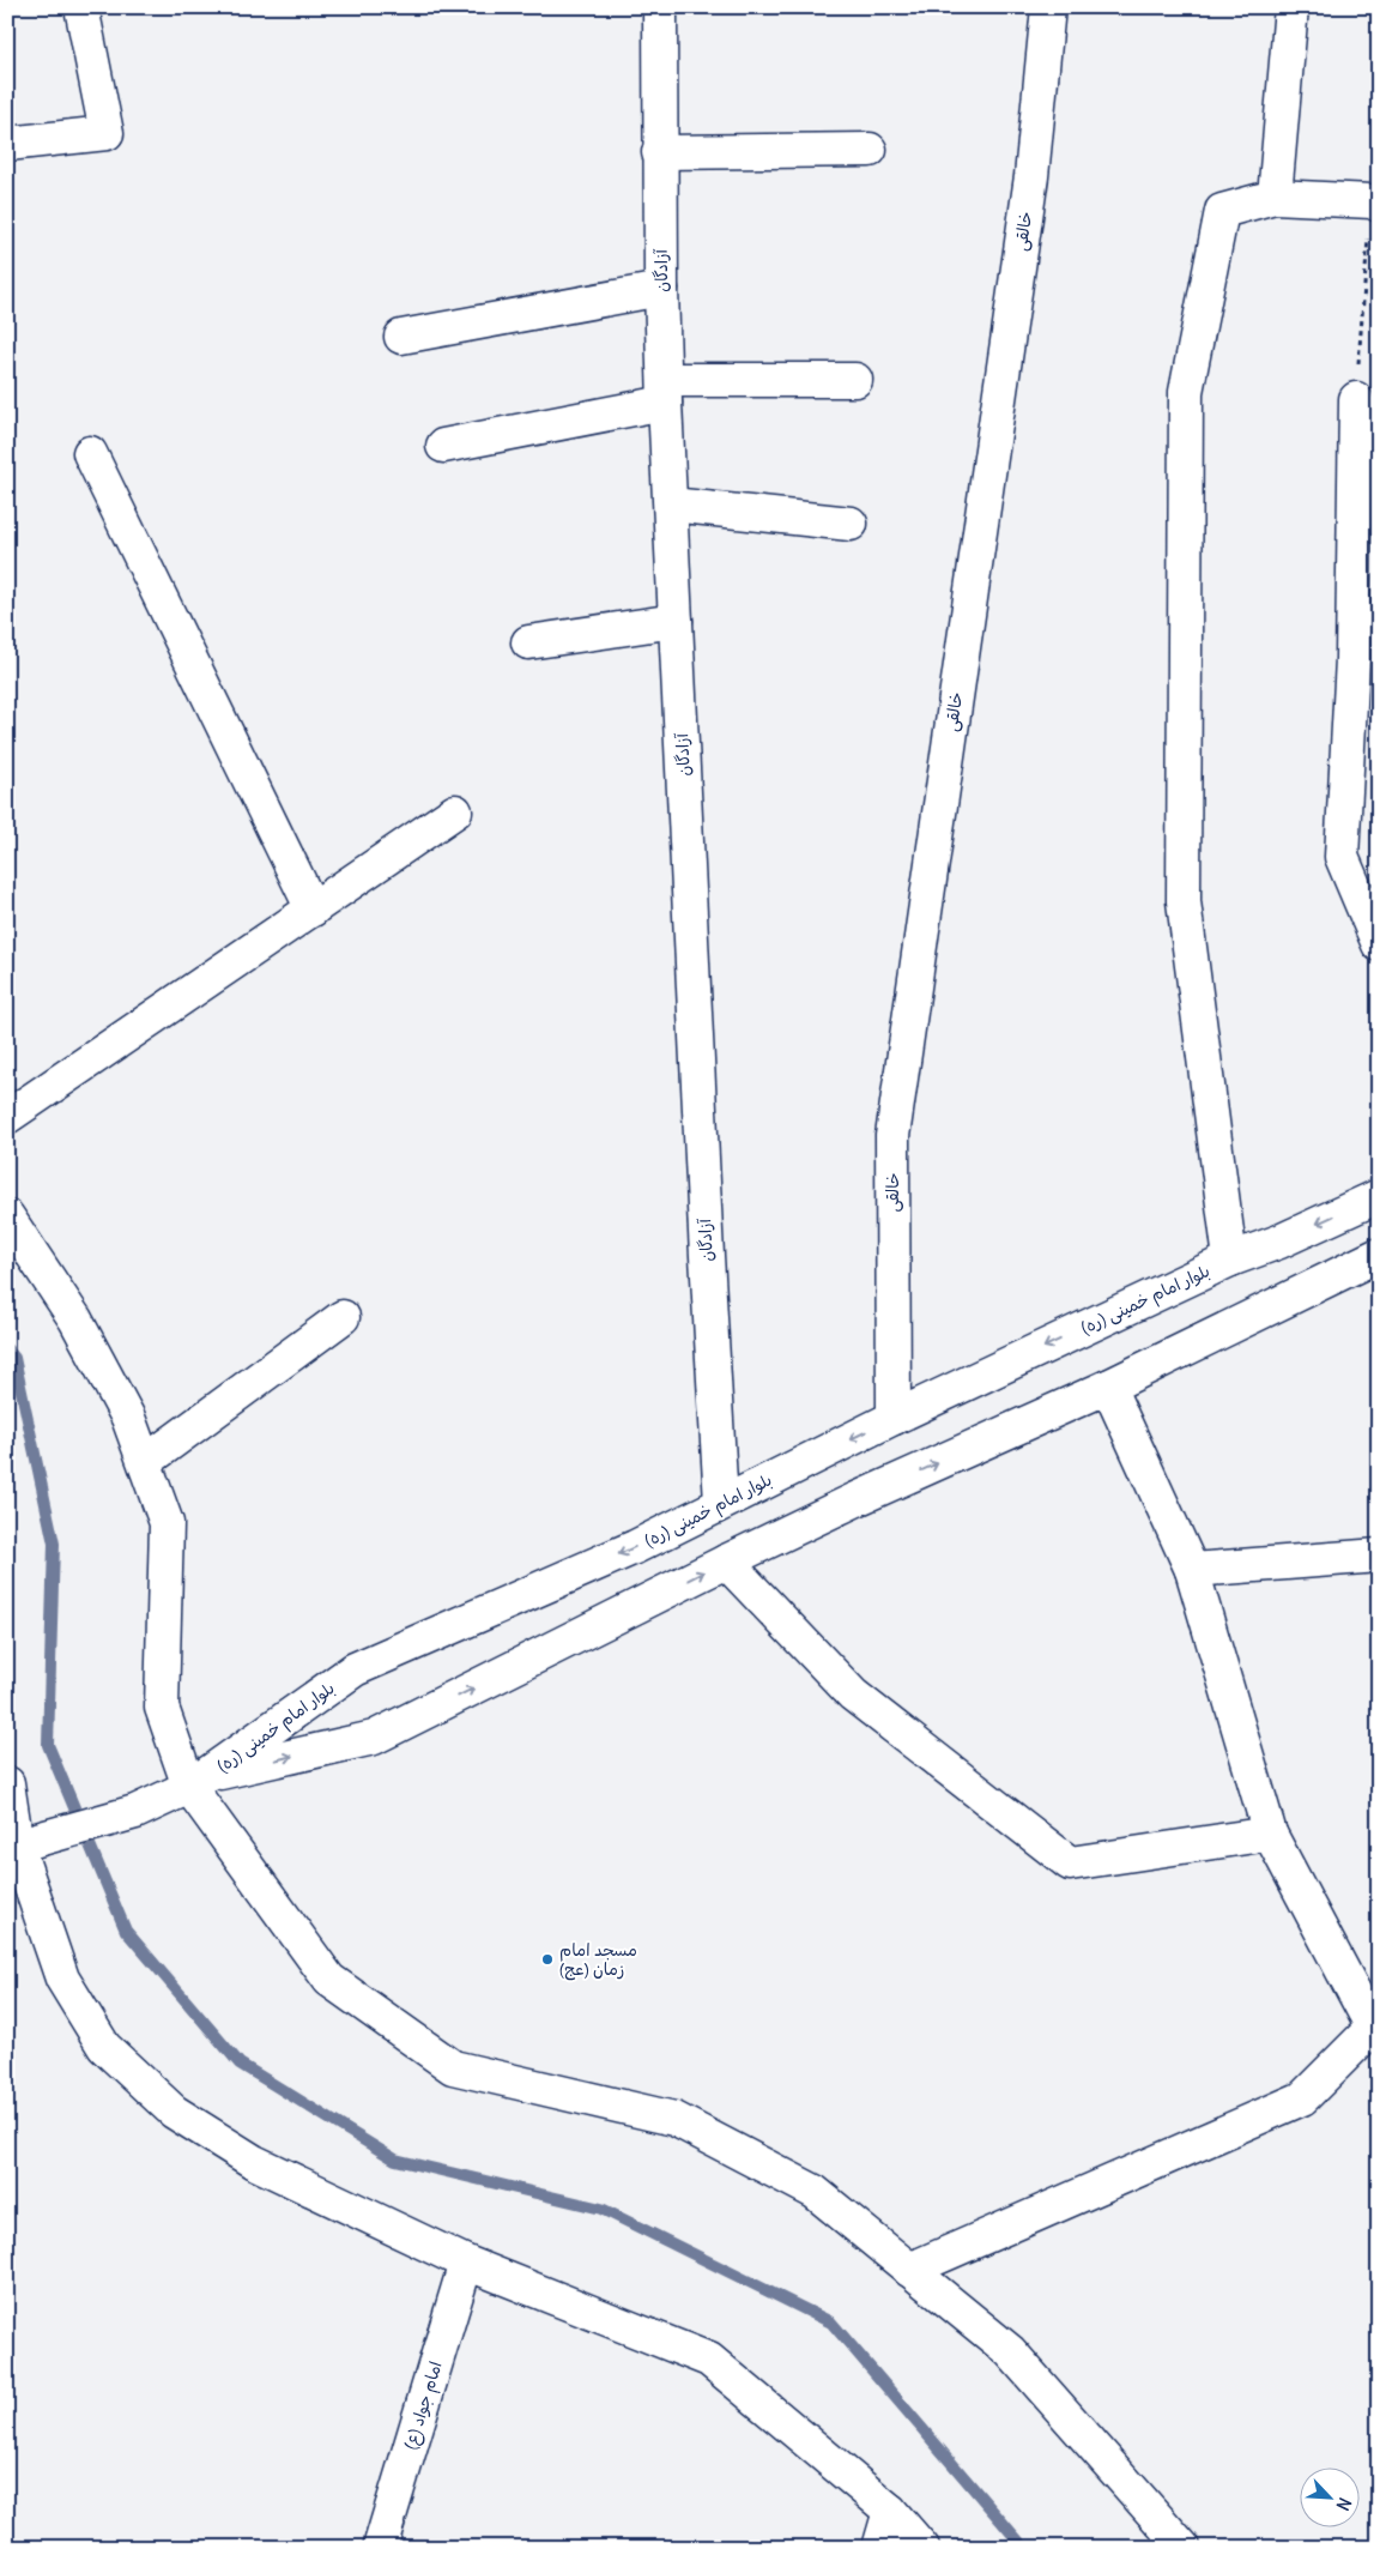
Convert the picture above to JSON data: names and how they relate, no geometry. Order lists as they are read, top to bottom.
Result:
{
  "streets": {
    "street": [
      "خالقی",
      "آزادگان",
      "بلوار امام خمینی (ره)",
      "امام جواد (ع)"
    ]
  },
  "crossings": [
    ["خالقی", "بلوار امام خمینی (ره)"],
    ["آزادگان", "بلوار امام خمینی (ره)"]
  ],
  "places": ["مسجد امام زمان (عج)"],
  "north": "bottom right"
}
